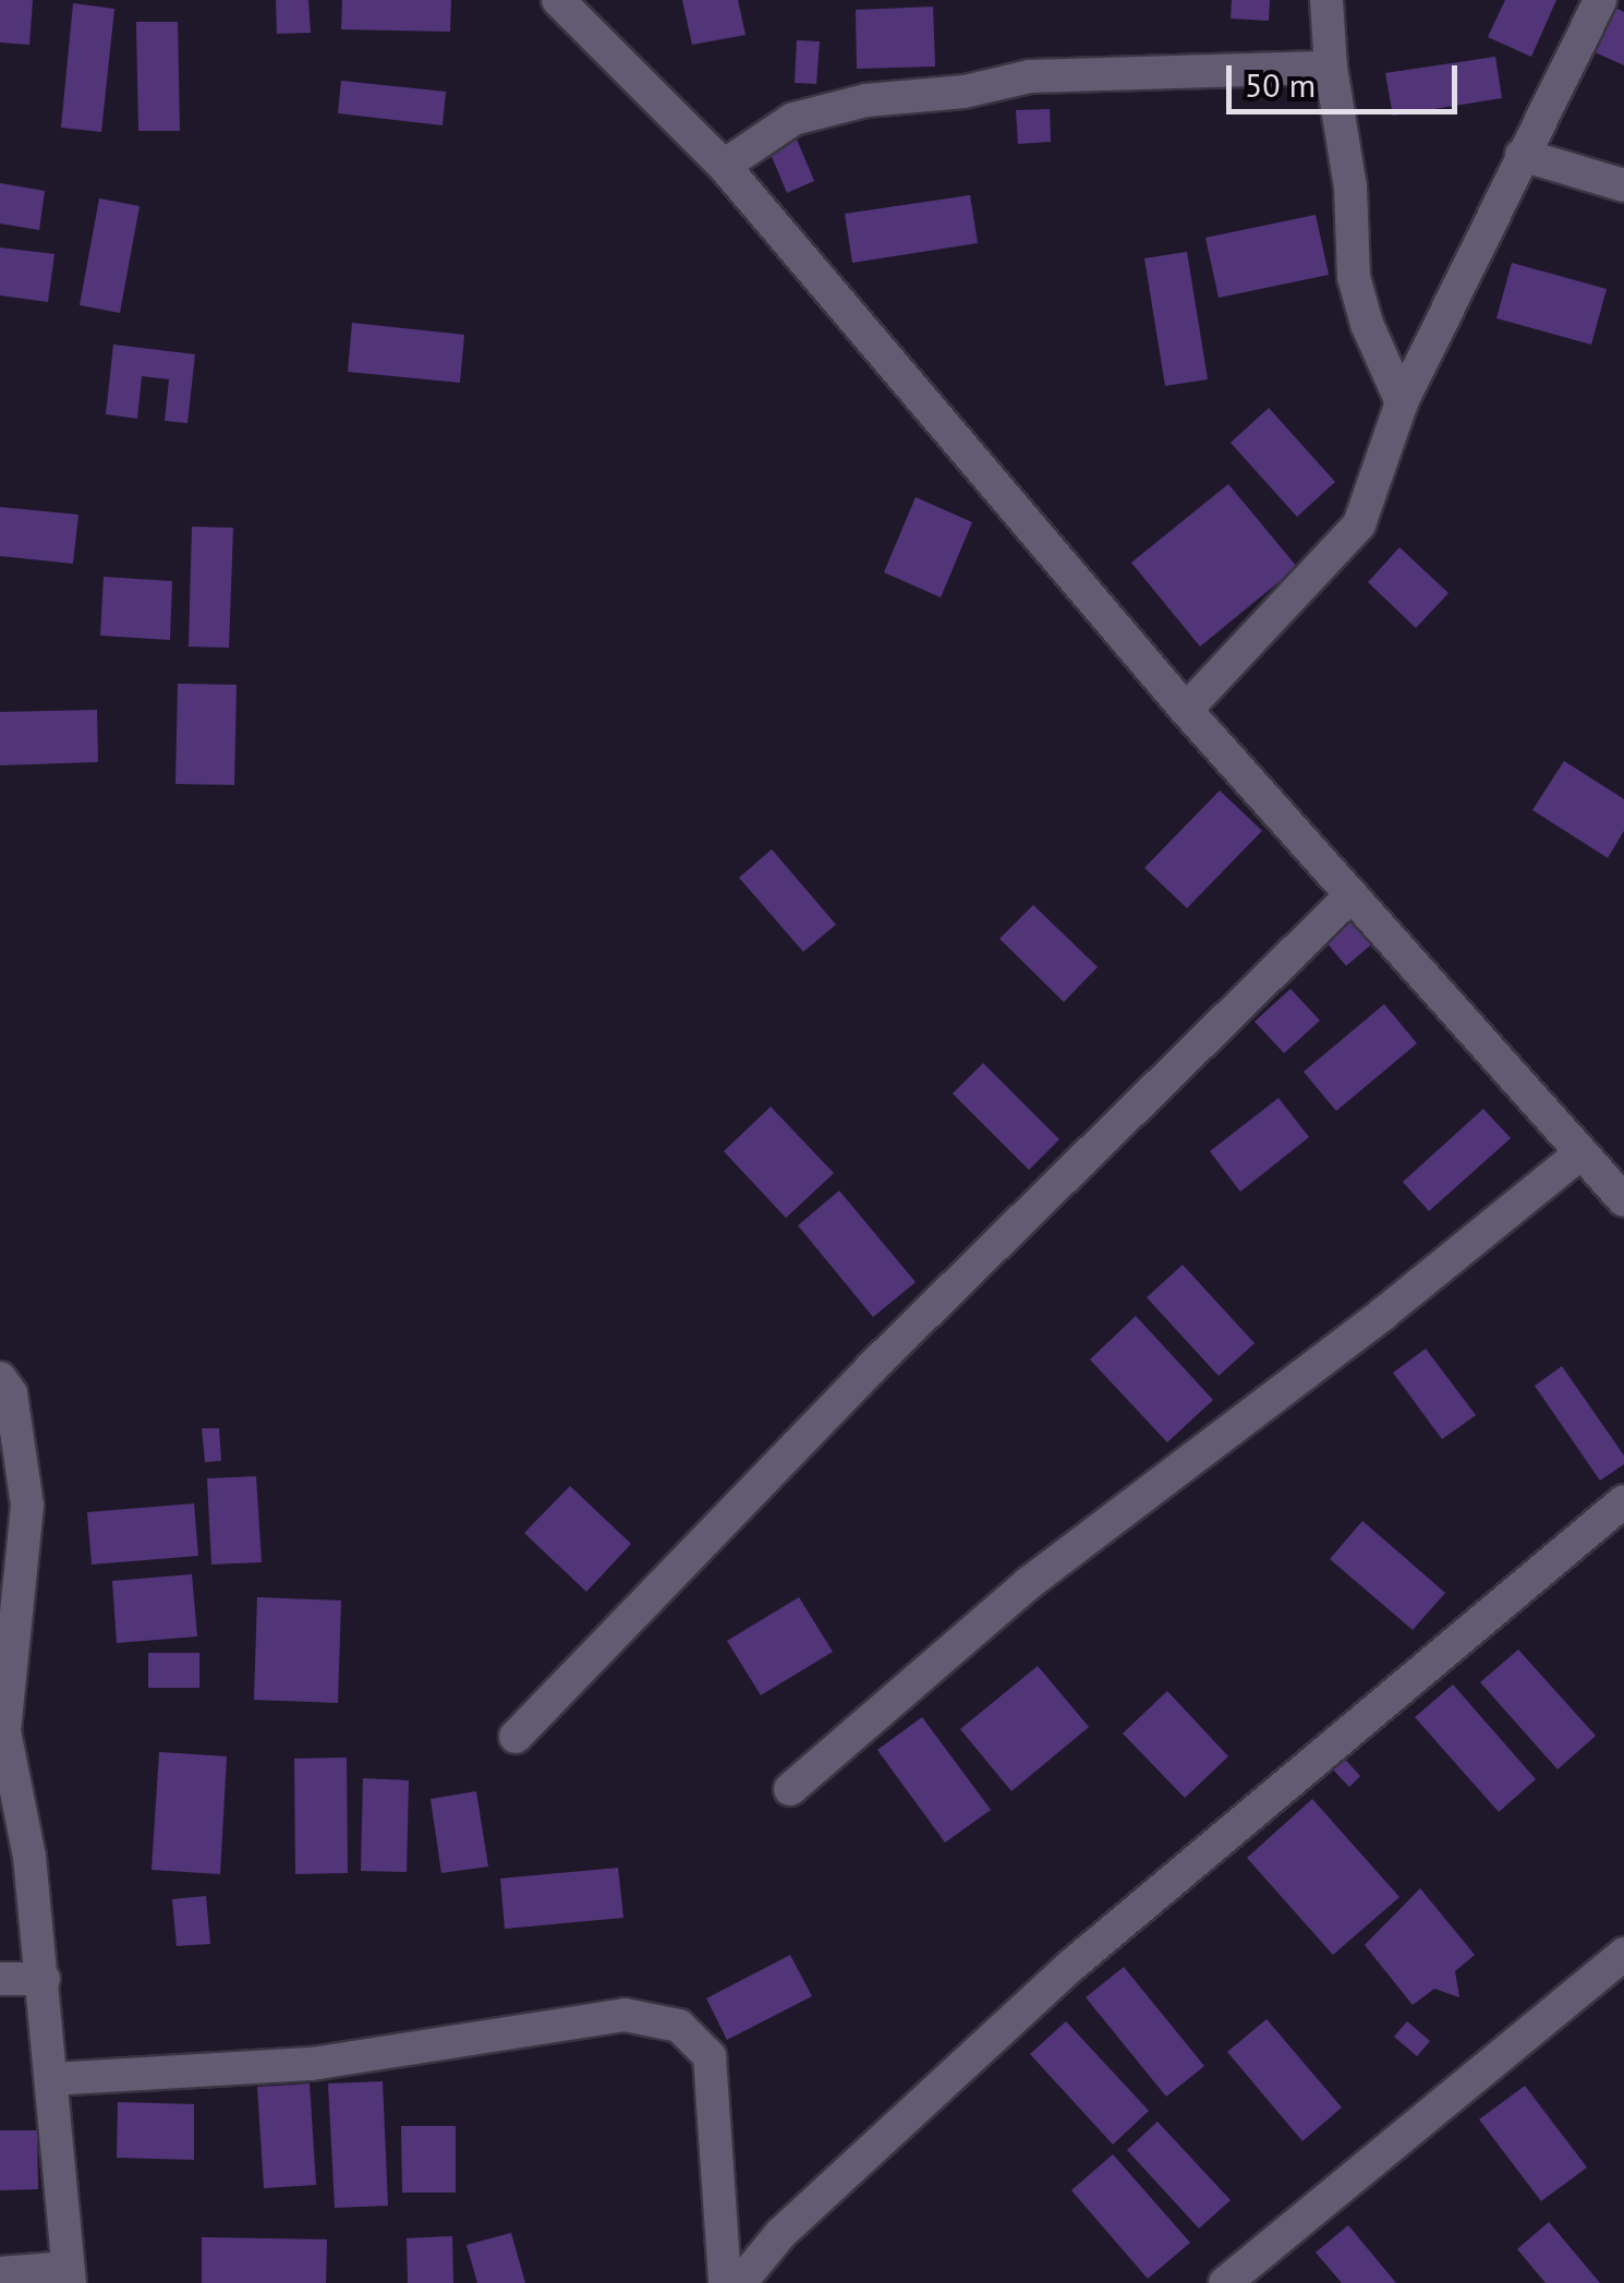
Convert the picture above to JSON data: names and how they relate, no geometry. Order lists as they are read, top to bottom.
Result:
{
  "scale_bar": "50 m"
}
